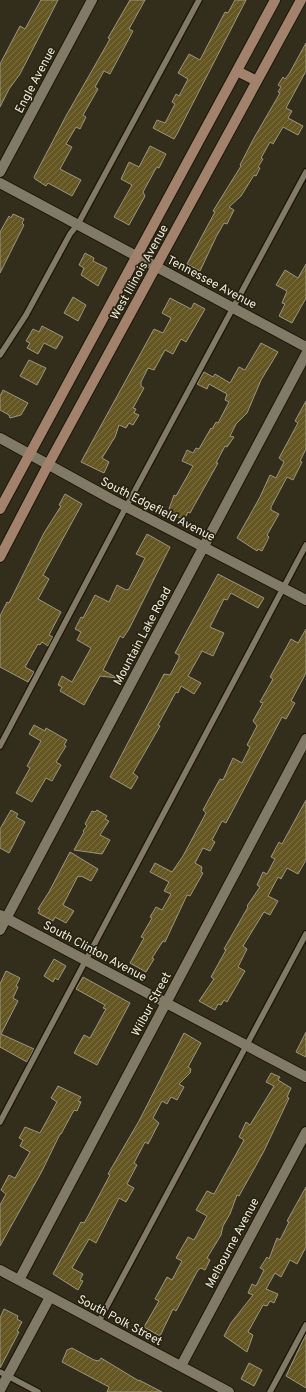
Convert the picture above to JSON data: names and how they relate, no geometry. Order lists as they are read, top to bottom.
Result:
{
  "streets": {
    "main road": ["West Illinois Avenue"],
    "street": [
      "Engle Avenue",
      "Tennessee Avenue",
      "South Edgefield Avenue",
      "Mountain Lake Road",
      "South Clinton Avenue",
      "Wilbur Street",
      "Melbourne Avenue",
      "South Polk Street"
    ]
  },
  "crossings": [
    ["West Illinois Avenue", "Tennessee Avenue"],
    ["West Illinois Avenue", "South Edgefield Avenue"],
    ["South Edgefield Avenue", "Mountain Lake Road"],
    ["Mountain Lake Road", "South Clinton Avenue"],
    ["South Clinton Avenue", "Wilbur Street"],
    ["Wilbur Street", "South Polk Street"],
    ["Melbourne Avenue", "South Polk Street"]
  ]
}
